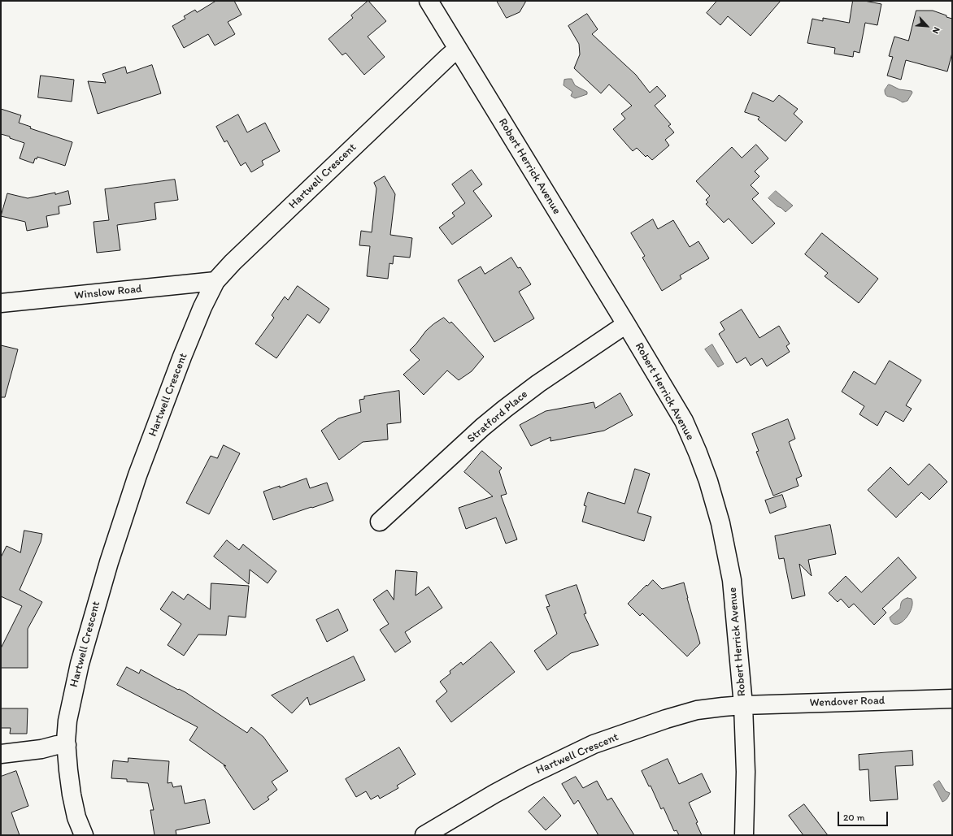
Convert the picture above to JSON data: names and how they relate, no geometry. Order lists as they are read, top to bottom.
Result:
{
  "streets": {
    "street": [
      "Robert Herrick Avenue",
      "Hartwell Crescent",
      "Winslow Road",
      "Stratford Place",
      "Wendover Road"
    ]
  },
  "crossings": [
    ["Robert Herrick Avenue", "Hartwell Crescent"],
    ["Robert Herrick Avenue", "Stratford Place"],
    ["Robert Herrick Avenue", "Wendover Road"],
    ["Hartwell Crescent", "Winslow Road"],
    ["Hartwell Crescent", "Wendover Road"]
  ],
  "scale_bar": "20 m",
  "north": "bottom right"
}
